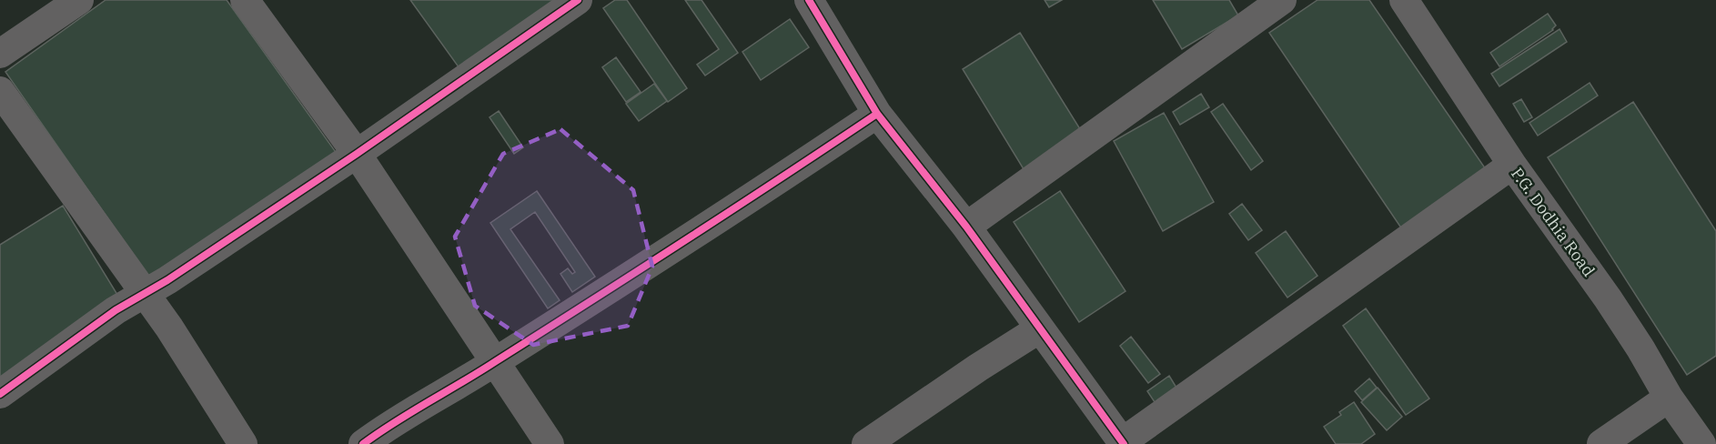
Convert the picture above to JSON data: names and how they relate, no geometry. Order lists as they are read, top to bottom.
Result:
{
  "streets": {
    "street": ["P.G. Dodhia Road"]
  }
}
